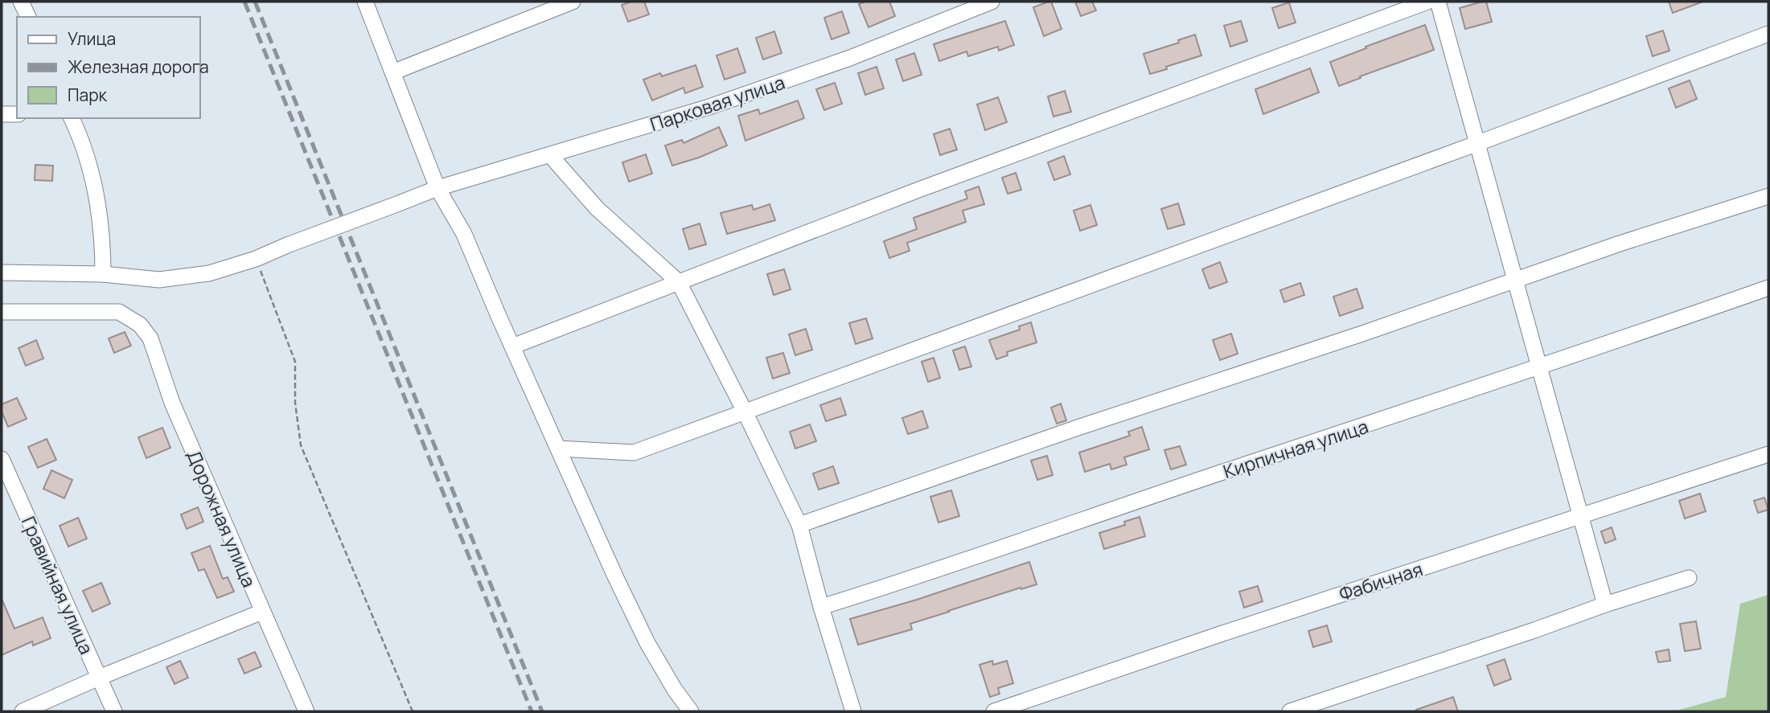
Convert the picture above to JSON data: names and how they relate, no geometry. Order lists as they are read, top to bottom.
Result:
{
  "streets": {
    "street": [
      "Парковая улица",
      "Кирпичная улица",
      "Дорожная улица",
      "Фабичная",
      "Гравийная улица"
    ]
  },
  "legend": ["Улица", "Железная дорога", "Парк"]
}
